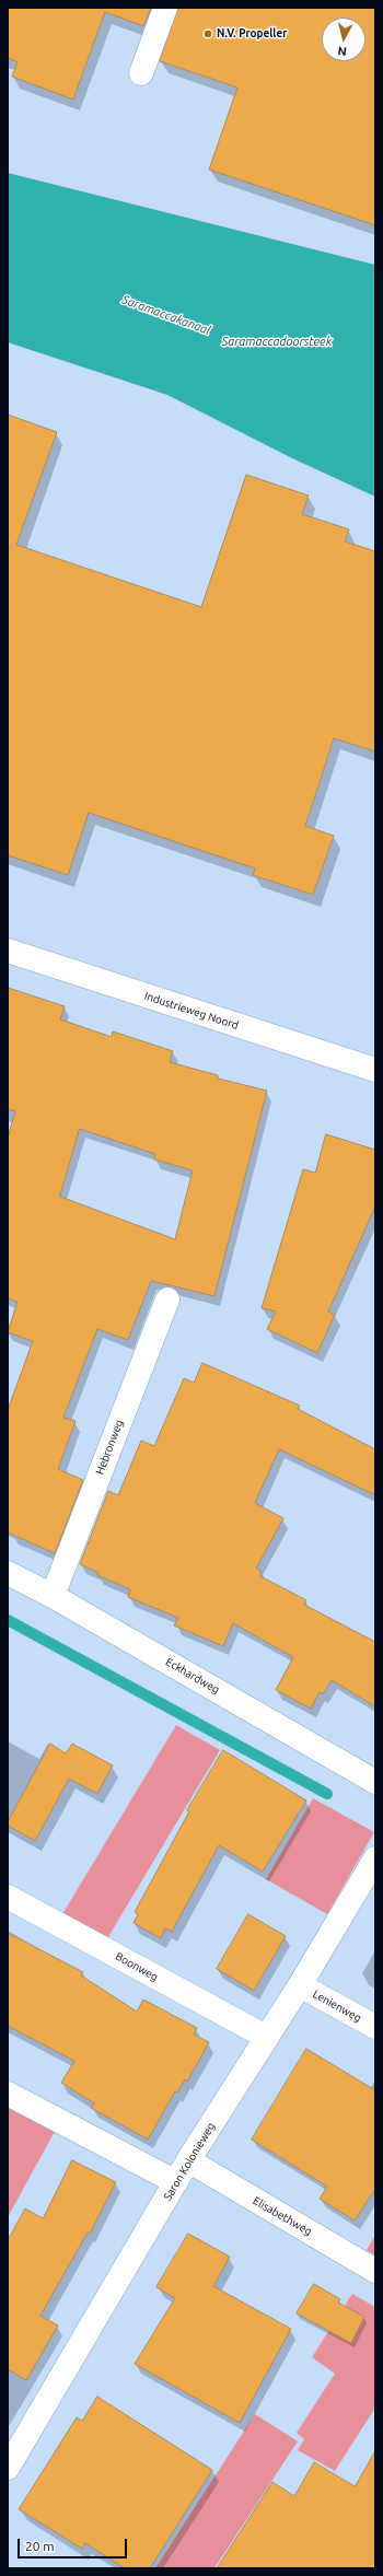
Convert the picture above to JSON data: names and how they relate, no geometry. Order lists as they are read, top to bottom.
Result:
{
  "streets": {
    "street": [
      "Industrieweg Noord",
      "Hebronweg",
      "Eckhardweg",
      "Boonweg",
      "Lenienweg",
      "Saron Kolonieweg",
      "Elisabethweg"
    ]
  },
  "crossings": [
    ["Hebronweg", "Eckhardweg"],
    ["Boonweg", "Saron Kolonieweg"],
    ["Lenienweg", "Saron Kolonieweg"],
    ["Saron Kolonieweg", "Elisabethweg"]
  ],
  "water": ["Saramaccakanaal", "Saramaccadoorsteek"],
  "places": ["N.V. Propeller"],
  "scale_bar": "20 m",
  "north": "bottom"
}
